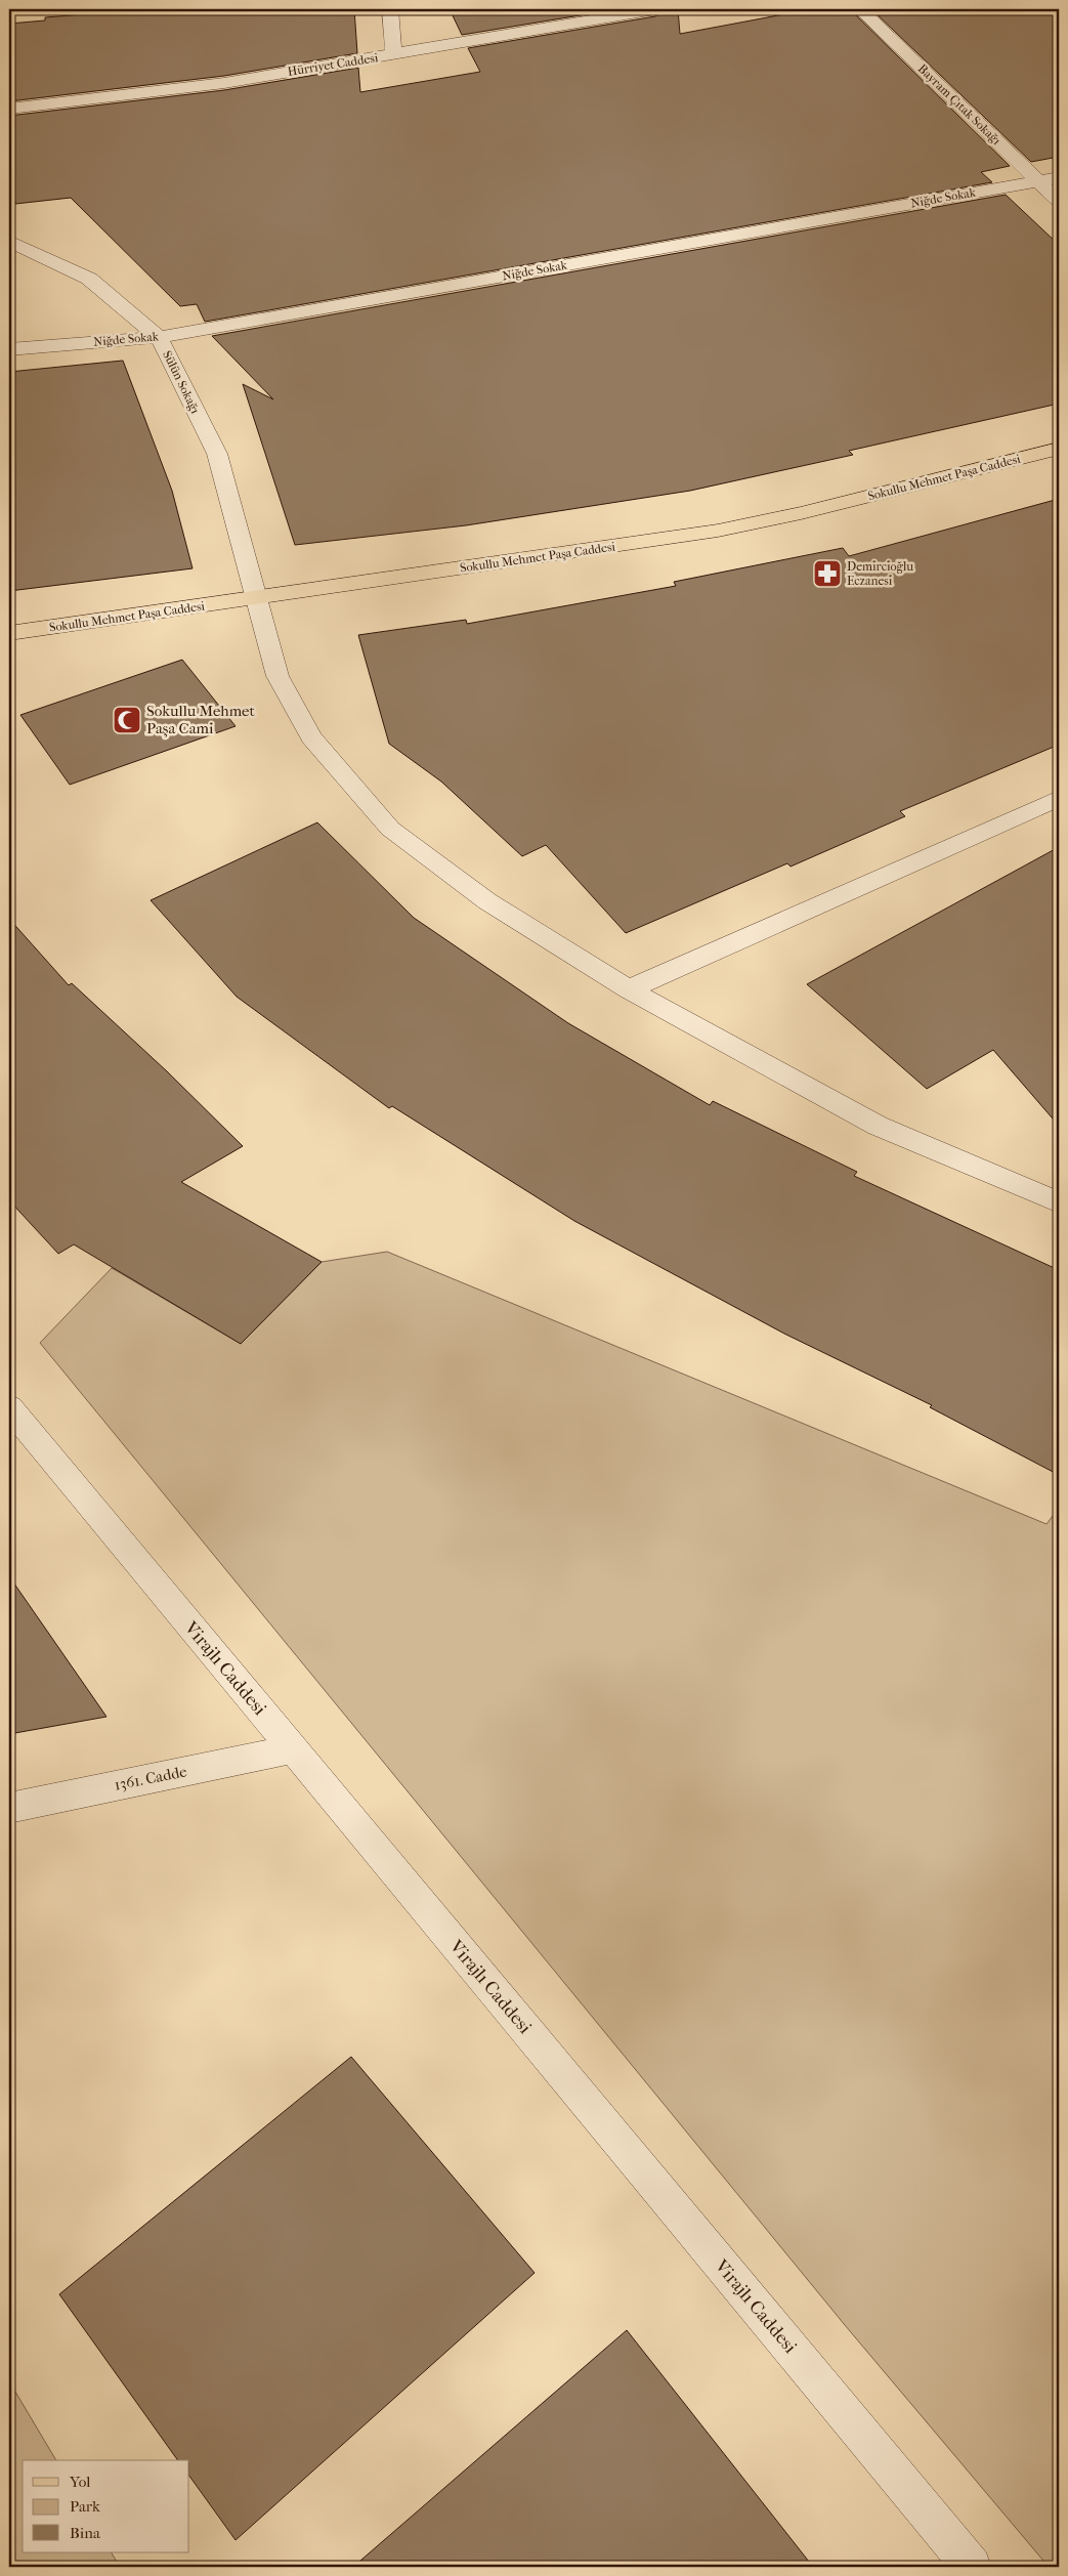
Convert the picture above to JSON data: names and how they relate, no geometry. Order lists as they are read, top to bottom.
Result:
{
  "streets": {
    "main road": ["Sokullu Mehmet Paşa Caddesi"],
    "street": [
      "Hürriyet Caddesi",
      "Bayram Çıtak Sokağı",
      "Niğde Sokak",
      "Sülün Sokağı",
      "Virajlı Caddesi",
      "1361. Cadde"
    ]
  },
  "crossings": [
    ["Bayram Çıtak Sokağı", "Niğde Sokak"],
    ["Niğde Sokak", "Sülün Sokağı"],
    ["Sülün Sokağı", "Sokullu Mehmet Paşa Caddesi"],
    ["Virajlı Caddesi", "1361. Cadde"]
  ],
  "places": {
    "pharmacy": ["Demircioğlu Eczanesi"],
    "mosque": ["Sokullu Mehmet Paşa Cami"]
  },
  "legend": ["Yol", "Park", "Bina"]
}
